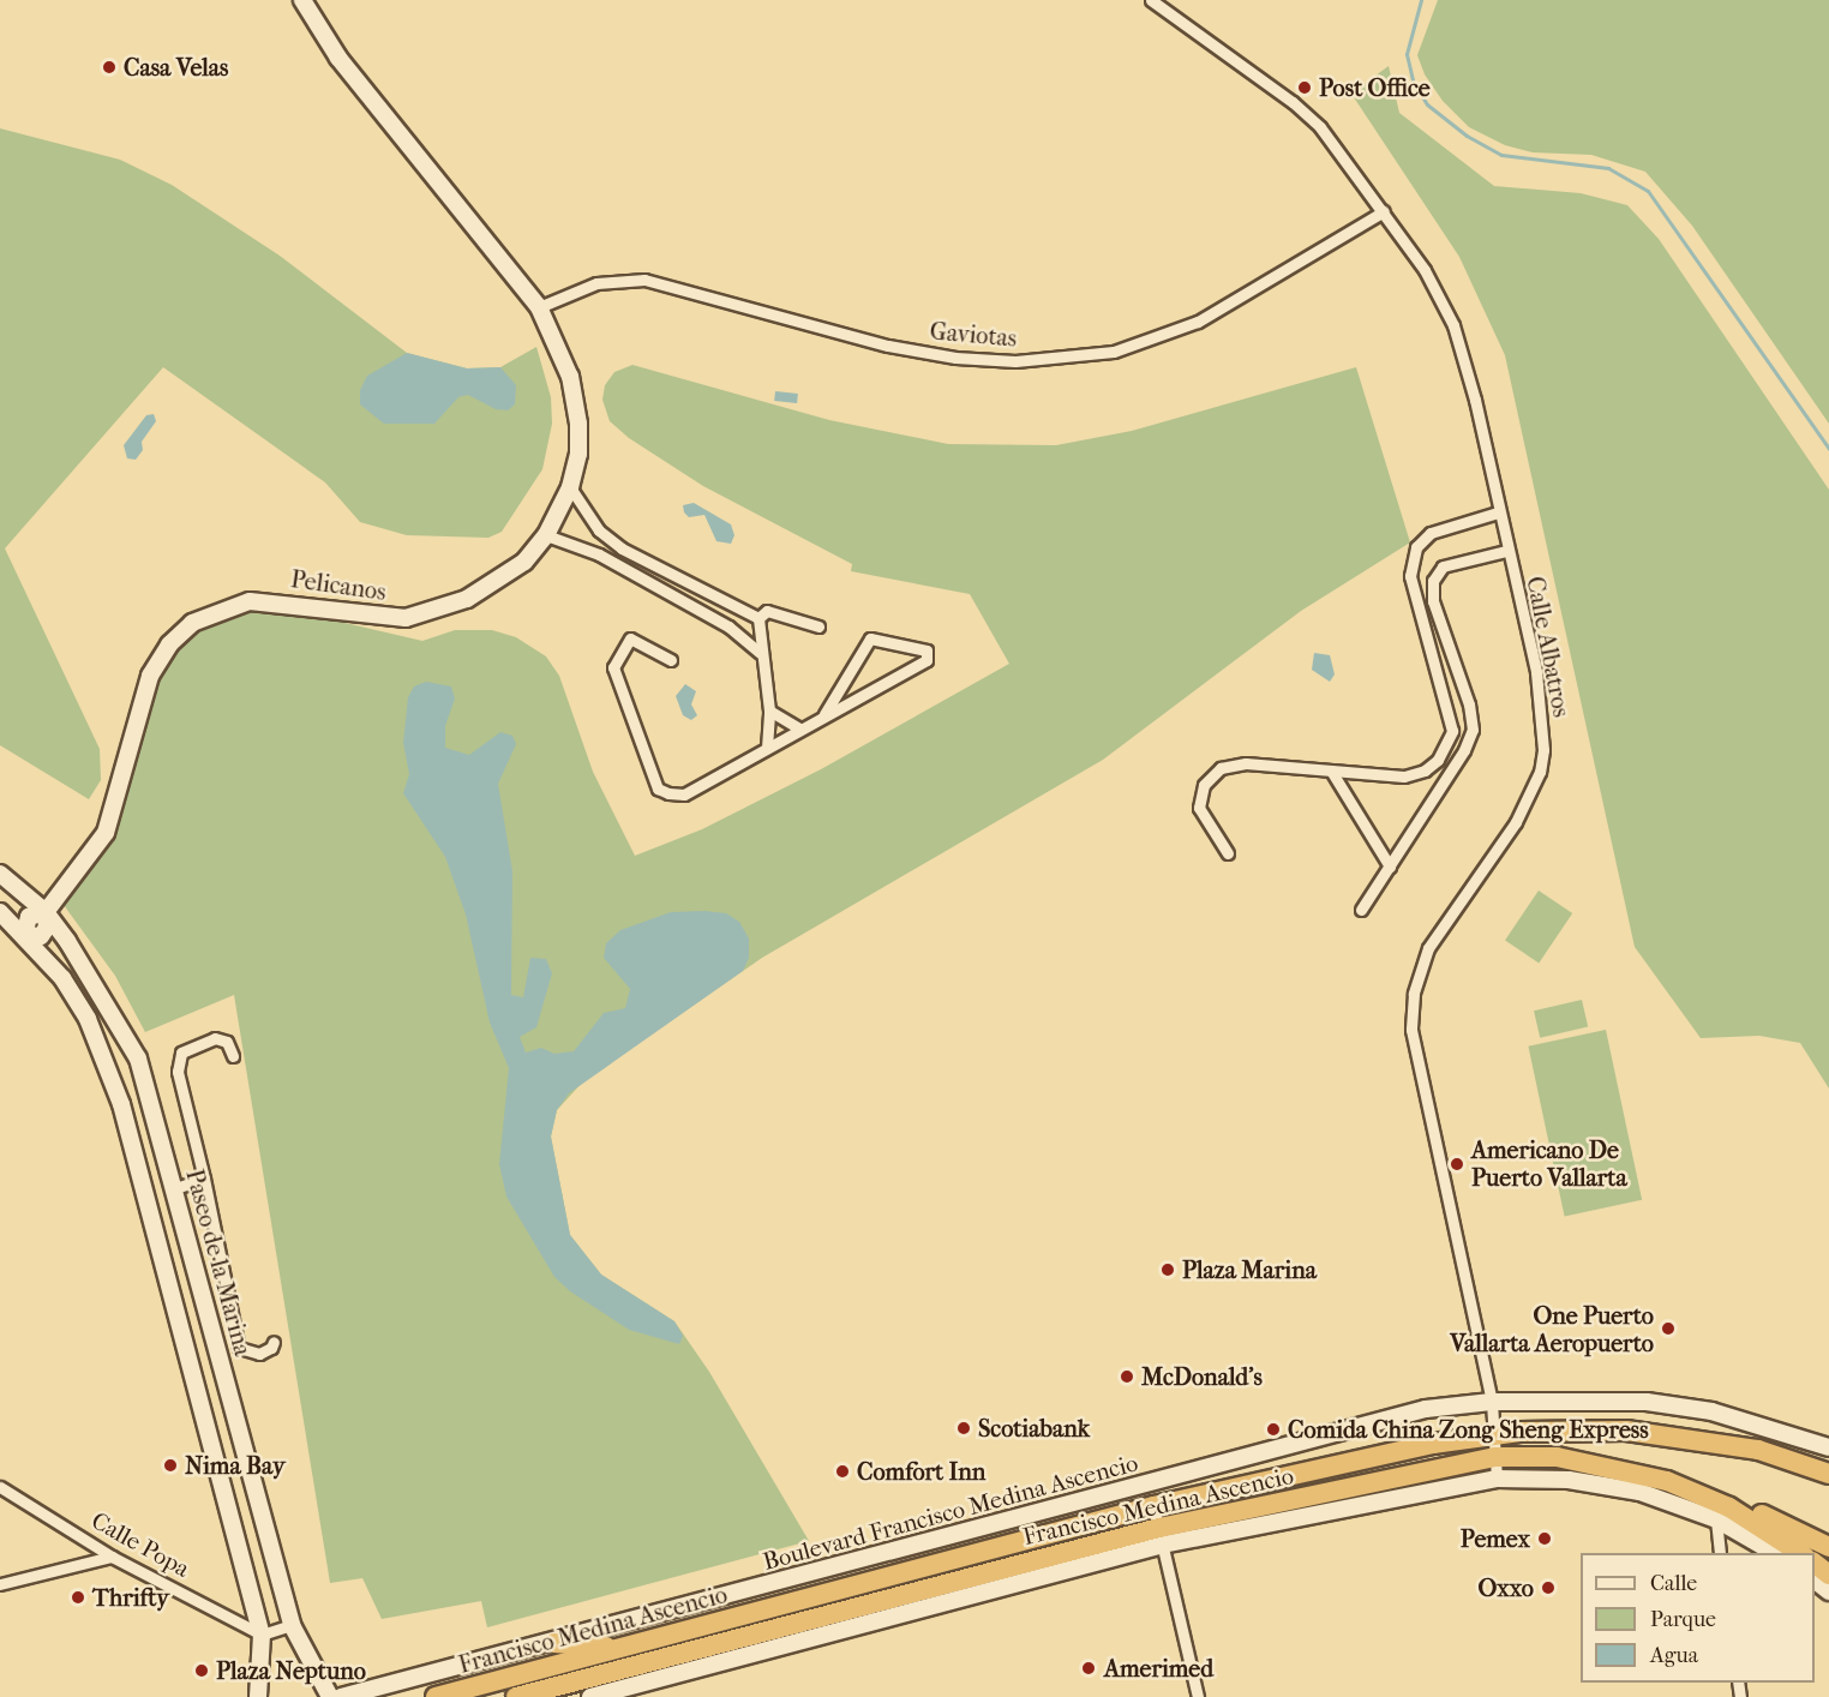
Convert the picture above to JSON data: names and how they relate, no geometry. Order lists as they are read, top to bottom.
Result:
{
  "streets": {
    "highway": ["Francisco Medina Ascencio"],
    "street": [
      "Gaviotas",
      "Pelicanos",
      "Calle Albatros",
      "Paseo de la Marina",
      "Boulevard Francisco Medina Ascencio",
      "Calle Popa"
    ]
  },
  "crossings": [
    ["Gaviotas", "Pelicanos"],
    ["Gaviotas", "Calle Albatros"],
    ["Pelicanos", "Paseo de la Marina"],
    ["Calle Albatros", "Francisco Medina Ascencio"],
    ["Calle Albatros", "Boulevard Francisco Medina Ascencio"]
  ],
  "places": [
    "Casa Velas",
    "Post Office",
    "Americano De Puerto Vallarta",
    "Plaza Marina",
    "One Puerto Vallarta Aeropuerto",
    "McDonald's",
    "Scotiabank",
    "Comida China Zong Sheng Express",
    "Nima Bay",
    "Comfort Inn",
    "Pemex",
    "Oxxo",
    "Thrifty",
    "Amerimed",
    "Plaza Neptuno"
  ],
  "legend": ["Calle", "Parque", "Agua"]
}
